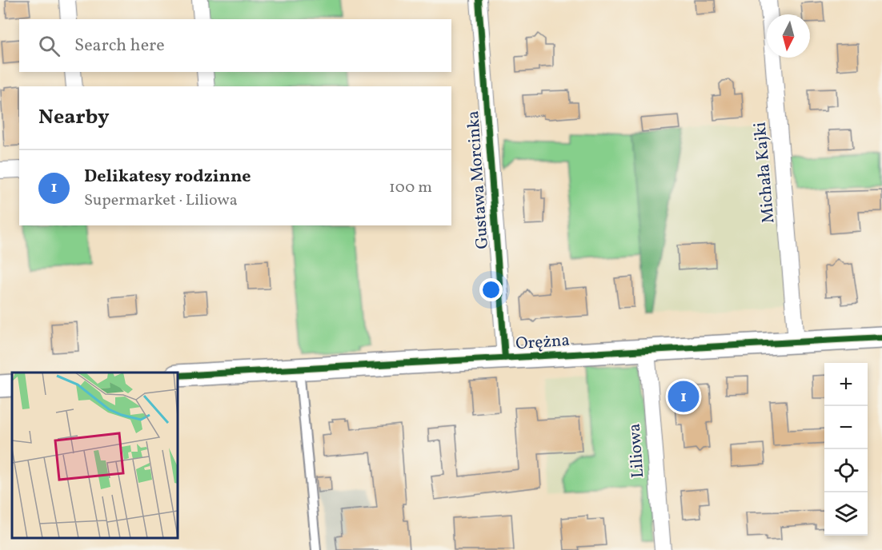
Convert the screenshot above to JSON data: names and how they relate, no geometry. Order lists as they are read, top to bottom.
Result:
{
  "streets": {
    "street": [
      "Michała Kajki",
      "Gustawa Morcinka",
      "Orężna",
      "Liliowa"
    ]
  },
  "crossings": [
    ["Michała Kajki", "Orężna"],
    ["Gustawa Morcinka", "Orężna"],
    ["Orężna", "Liliowa"]
  ],
  "north": "bottom",
  "page": {
    "search": "Search here",
    "heading": "Nearby",
    "list": [
      {
        "mark": "1",
        "name": "Delikatesy rodzinne",
        "note": "Supermarket · Liliowa",
        "value": "100 m"
      }
    ],
    "map_buttons": ["+", "−"],
    "pins": "1"
  }
}
